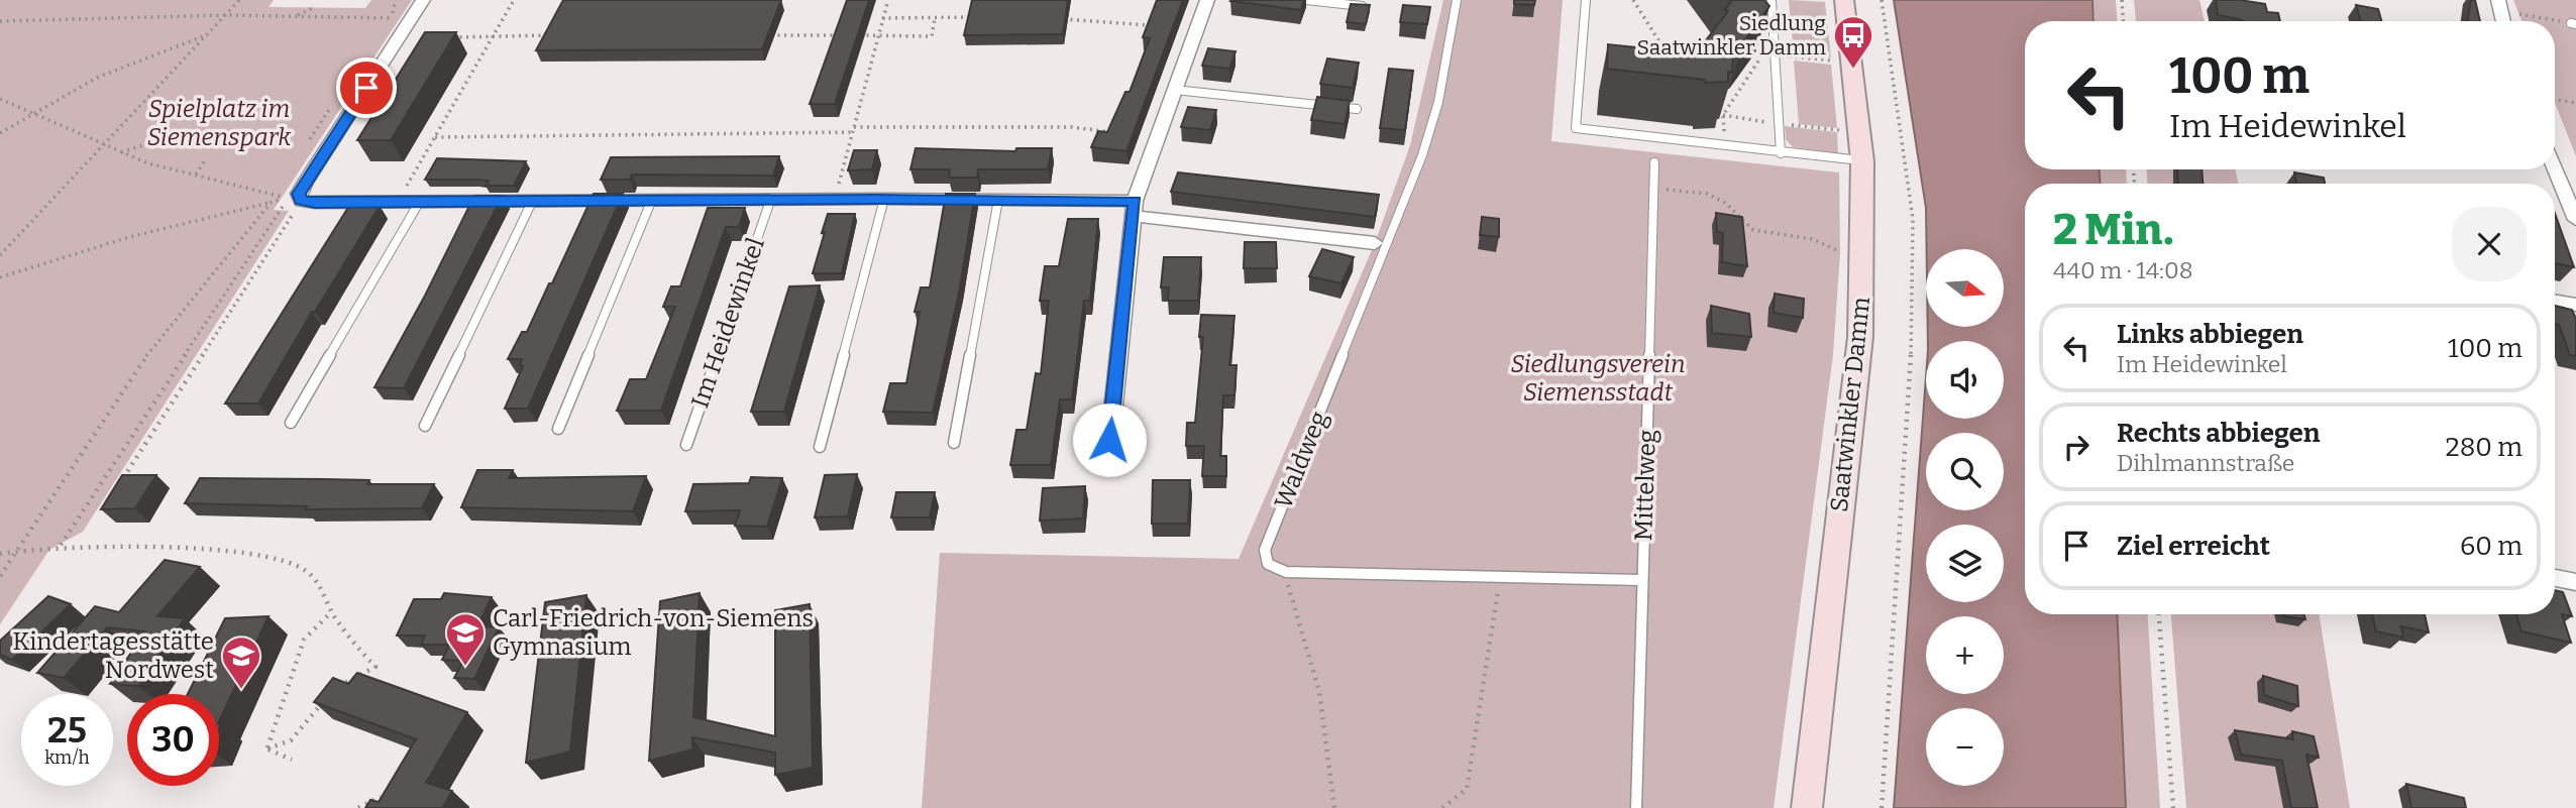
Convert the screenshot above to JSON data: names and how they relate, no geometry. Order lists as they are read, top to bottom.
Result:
{
  "streets": {
    "main road": ["Saatwinkler Damm"],
    "street": ["Im Heidewinkel"],
    "lane": ["Waldweg", "Mittelweg"]
  },
  "crossings": [
    ["Im Heidewinkel", "Waldweg"]
  ],
  "parks": ["Spielplatz im Siemenspark", "Siedlungsverein Siemensstadt"],
  "places": {
    "bus stop": ["Siedlung Saatwinkler Damm"],
    "school or university": ["Carl-Friedrich-von-Siemens Gymnasium", "Kindertagesstätte Nordwest"]
  },
  "north": "right",
  "page": {
    "turn": ["100 m", "Im Heidewinkel"],
    "heading": ["2 Min.", "440 m · 14:08"],
    "map_buttons": ["+", "−"],
    "list": [
      {
        "name": "Links abbiegen",
        "note": "Im Heidewinkel",
        "value": "100 m"
      },
      {
        "name": "Rechts abbiegen",
        "note": "Dihlmannstraße",
        "value": "280 m"
      },
      {
        "name": "Ziel erreicht",
        "value": "60 m"
      }
    ],
    "speed": "25 km/h",
    "limit": "30"
  }
}
